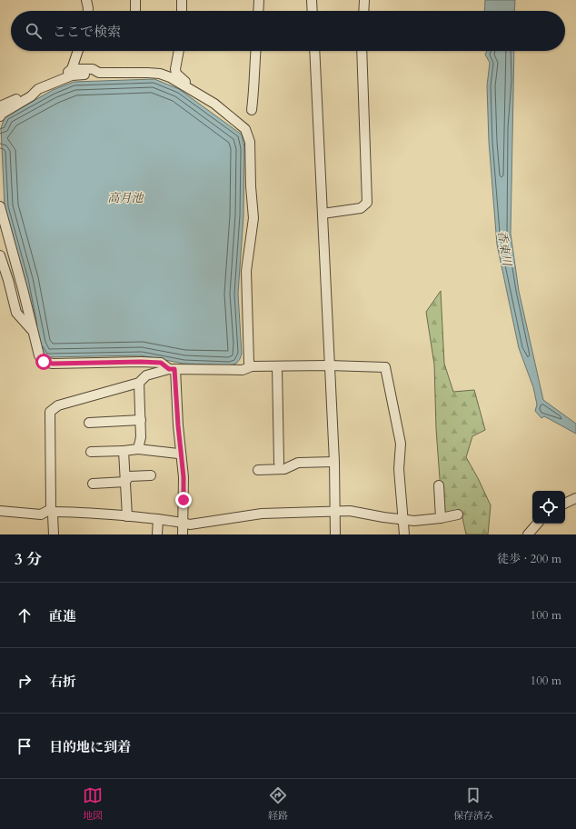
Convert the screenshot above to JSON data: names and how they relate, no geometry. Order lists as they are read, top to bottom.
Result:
{
  "water": ["高月池", "香東川"],
  "page": {
    "search": "ここで検索",
    "heading": ["3 分", "徒歩 · 200 m"],
    "list": [
      ["直進", "100 m"],
      ["右折", "100 m"],
      "目的地に到着"
    ],
    "nav": ["地図", "経路", "保存済み"]
  }
}
